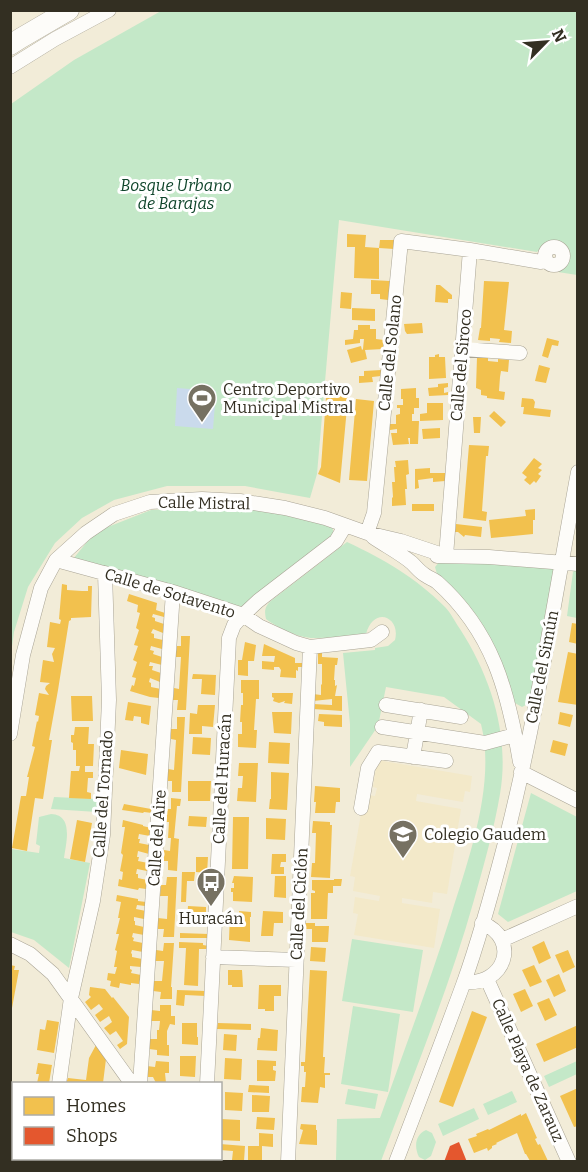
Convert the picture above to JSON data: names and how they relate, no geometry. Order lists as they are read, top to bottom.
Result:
{
  "streets": {
    "street": [
      "Calle del Solano",
      "Calle del Siroco",
      "Calle Mistral",
      "Calle de Sotavento",
      "Calle del Simún",
      "Calle del Huracán",
      "Calle del Tornado",
      "Calle del Aire",
      "Calle del Ciclón",
      "Calle Playa de Zarauz"
    ]
  },
  "crossings": [
    ["Calle del Solano", "Calle del Siroco"],
    ["Calle del Solano", "Calle Mistral"],
    ["Calle Mistral", "Calle de Sotavento"],
    ["Calle Mistral", "Calle del Huracán"],
    ["Calle de Sotavento", "Calle del Huracán"],
    ["Calle de Sotavento", "Calle del Tornado"],
    ["Calle de Sotavento", "Calle del Aire"],
    ["Calle de Sotavento", "Calle del Ciclón"]
  ],
  "parks": ["Bosque Urbano de Barajas"],
  "places": {
    "sports": ["Centro Deportivo Municipal Mistral"],
    "school or university": ["Colegio Gaudem"],
    "bus stop": ["Huracán"]
  },
  "legend": ["Homes", "Shops"],
  "north": "top right"
}
